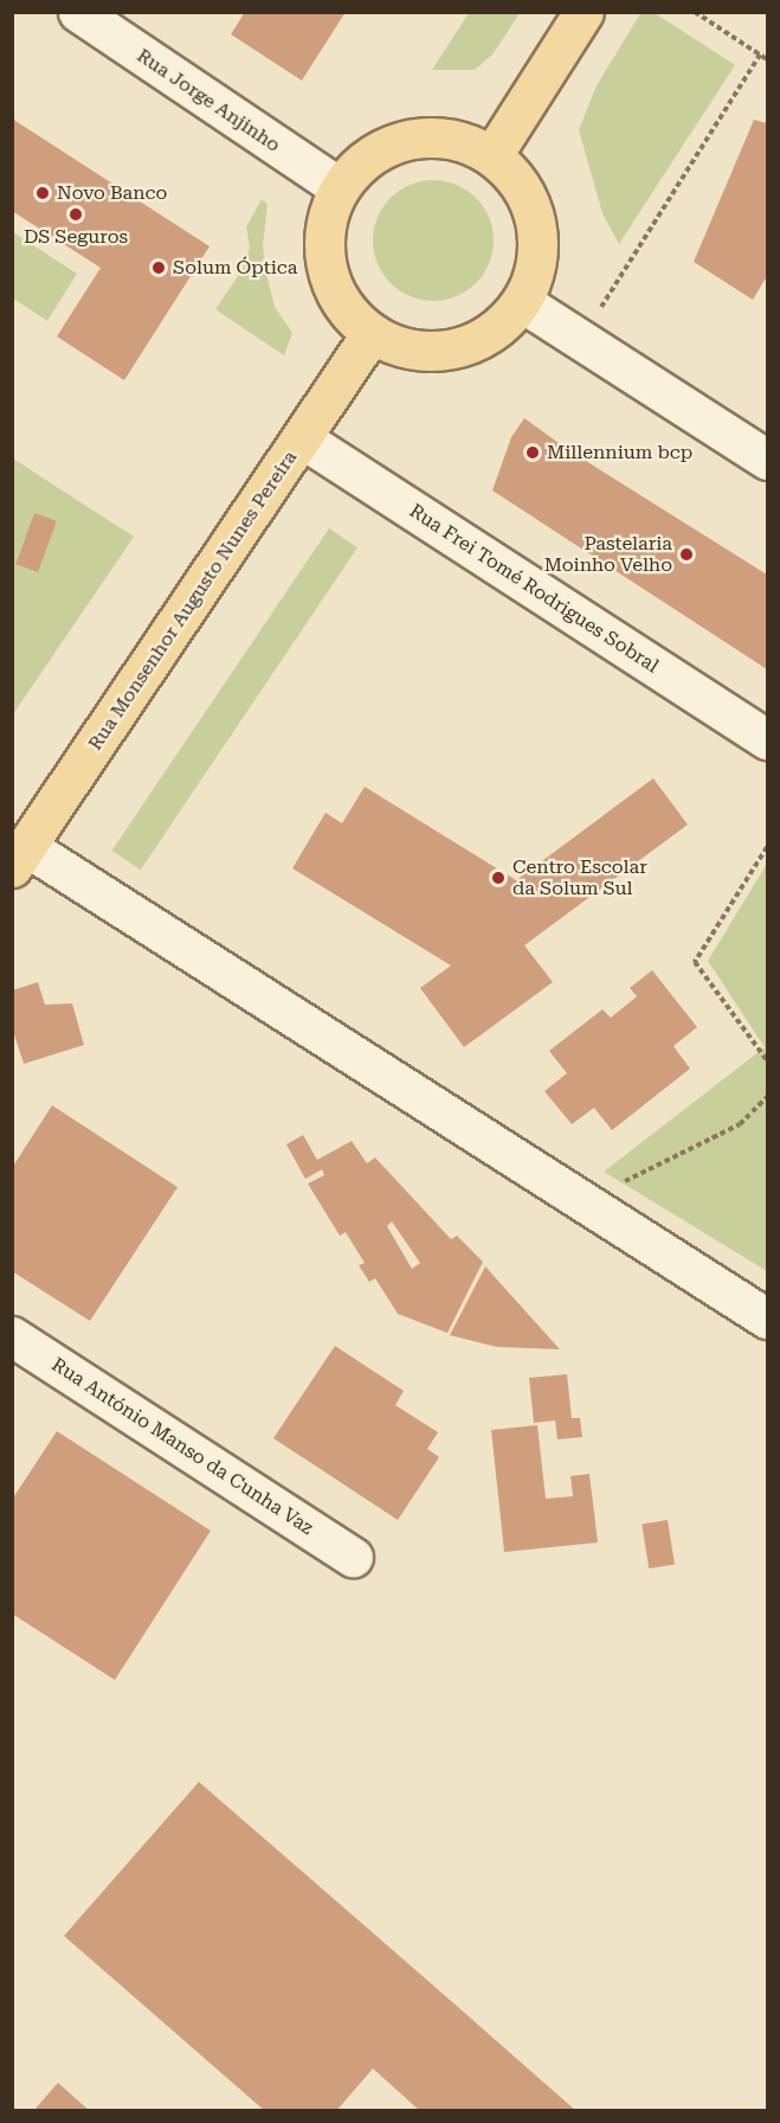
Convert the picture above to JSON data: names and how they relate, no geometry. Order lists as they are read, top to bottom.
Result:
{
  "streets": {
    "main road": ["Rua Monsenhor Augusto Nunes Pereira"],
    "street": ["Rua Jorge Anjinho", "Rua Frei Tomé Rodrigues Sobral", "Rua António Manso da Cunha Vaz"]
  },
  "crossings": [
    ["Rua Jorge Anjinho", "Rua Monsenhor Augusto Nunes Pereira"],
    ["Rua Frei Tomé Rodrigues Sobral", "Rua Monsenhor Augusto Nunes Pereira"]
  ],
  "places": [
    "Novo Banco",
    "DS Seguros",
    "Solum Óptica",
    "Millennium bcp",
    "Pastelaria Moinho Velho",
    "Centro Escolar da Solum Sul"
  ]
}
